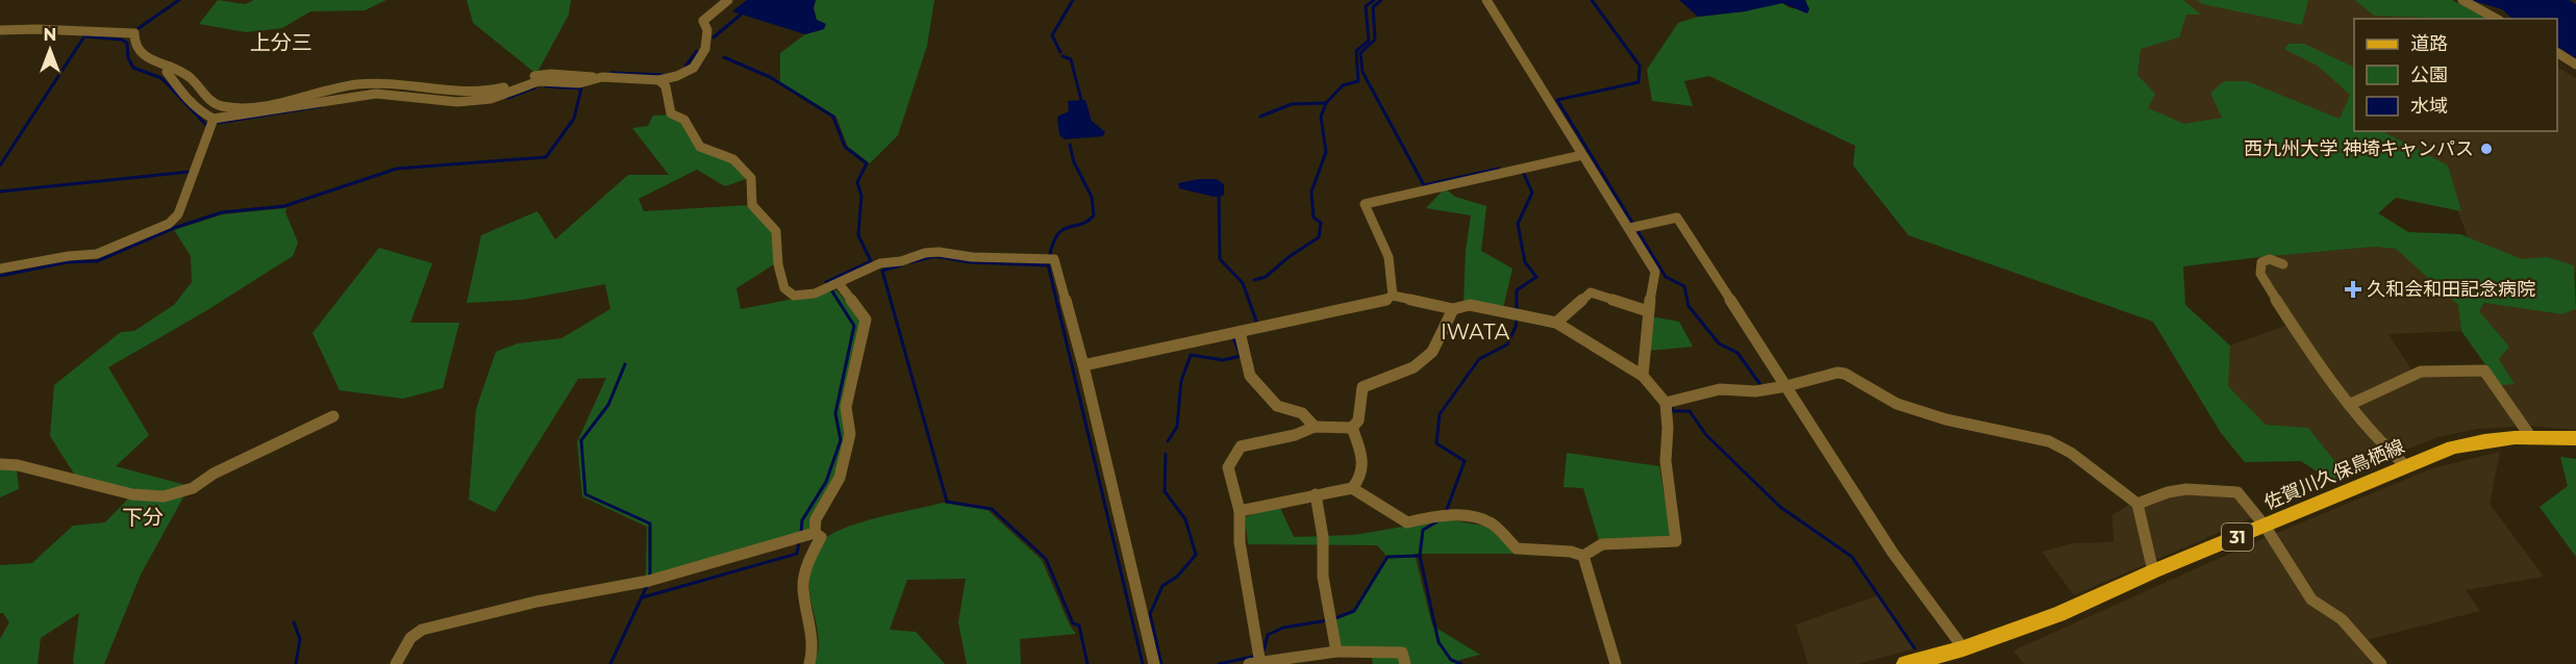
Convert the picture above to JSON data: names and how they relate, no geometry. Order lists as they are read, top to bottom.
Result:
{
  "streets": {
    "main road": ["佐賀川久保鳥栖線", "31"]
  },
  "districts": ["上分三", "IWATA", "下分"],
  "places": {
    "other": ["西九州大学 神埼キャンパス"],
    "health": ["久和会和田記念病院"]
  },
  "legend": ["道路", "公園", "水域"],
  "north": "top"
}
